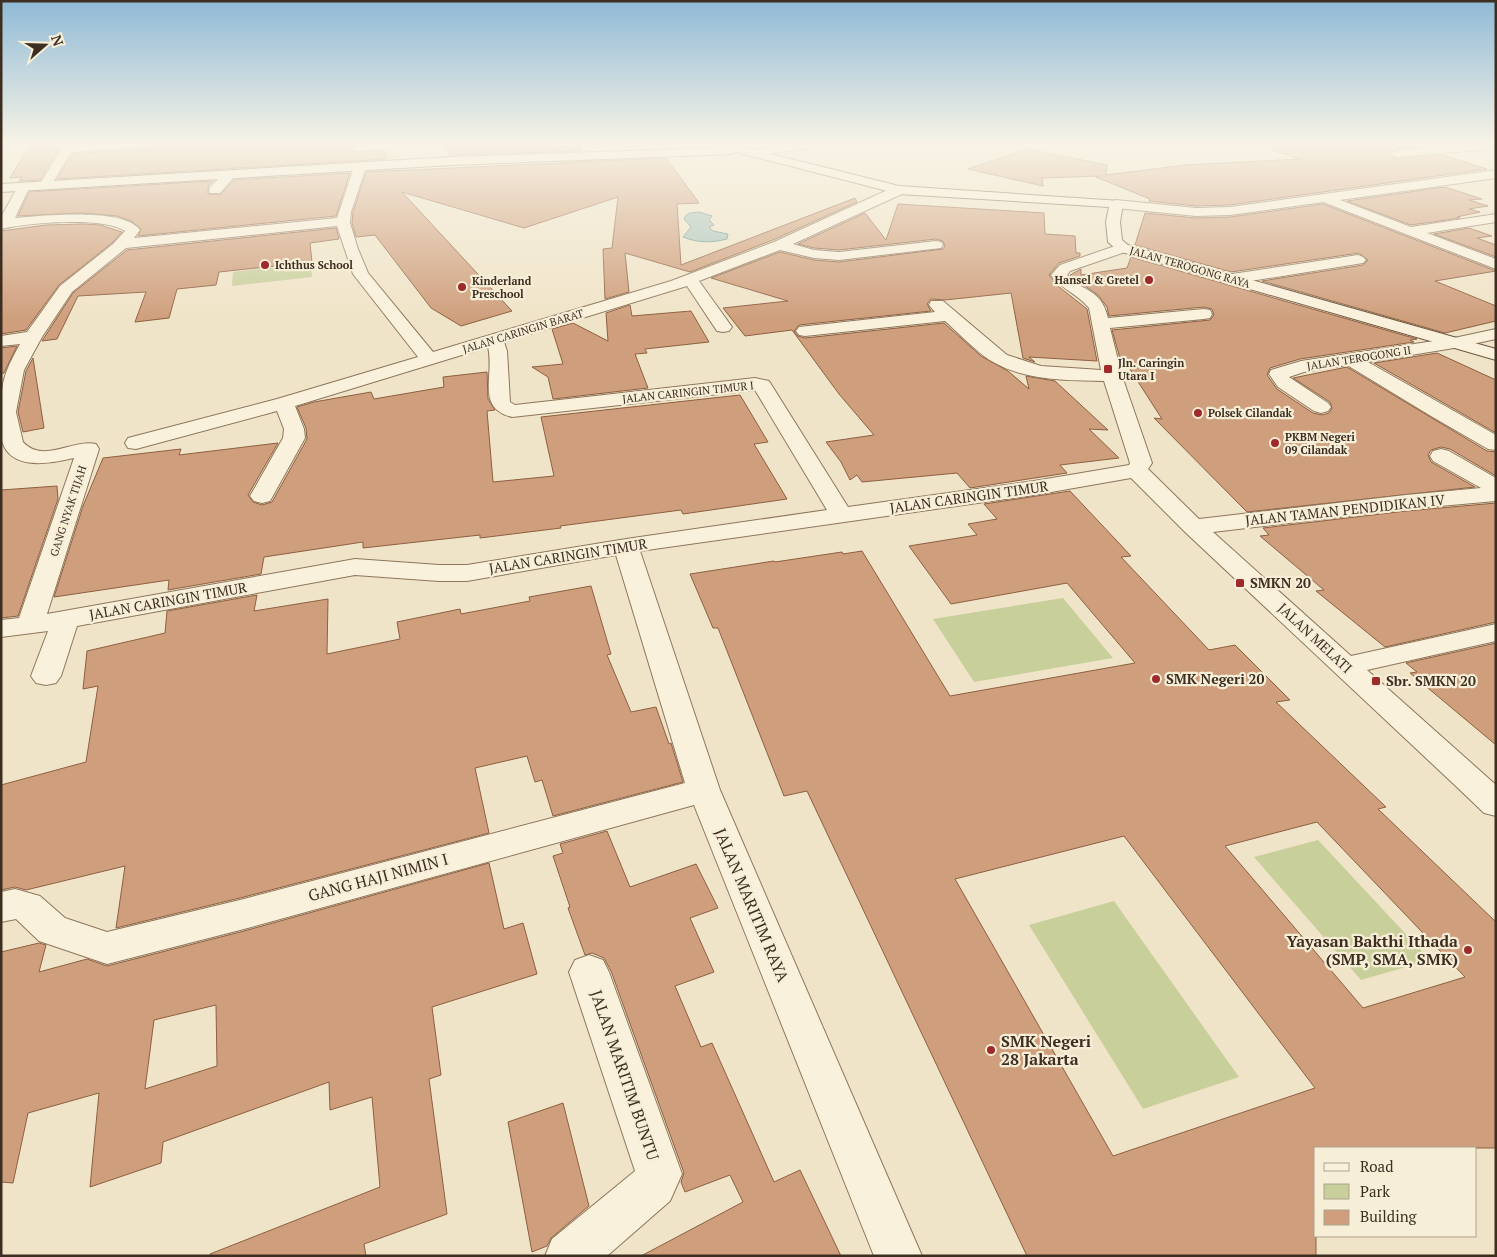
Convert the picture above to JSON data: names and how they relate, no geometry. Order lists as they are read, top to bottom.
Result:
{
  "streets": {
    "street": [
      "JALAN TEROGONG RAYA",
      "JALAN CARINGIN BARAT",
      "JALAN TEROGONG II",
      "JALAN CARINGIN TIMUR I",
      "JALAN CARINGIN TIMUR",
      "JALAN TAMAN PENDIDIKAN IV",
      "GANG NYAK TIJAH",
      "JALAN MELATI",
      "GANG HAJI NIMIN I",
      "JALAN MARITIM RAYA",
      "JALAN MARITIM BUNTU"
    ]
  },
  "crossings": [
    ["JALAN TEROGONG RAYA", "JALAN TEROGONG II"],
    ["JALAN CARINGIN BARAT", "JALAN CARINGIN TIMUR I"],
    ["JALAN CARINGIN TIMUR I", "JALAN CARINGIN TIMUR"],
    ["JALAN CARINGIN TIMUR", "GANG NYAK TIJAH"],
    ["JALAN CARINGIN TIMUR", "JALAN MELATI"],
    ["JALAN CARINGIN TIMUR", "JALAN MARITIM RAYA"],
    ["JALAN TAMAN PENDIDIKAN IV", "JALAN MELATI"],
    ["GANG HAJI NIMIN I", "JALAN MARITIM RAYA"]
  ],
  "places": {
    "other": [
      "Ichthus School",
      "Hansel & Gretel",
      "Kinderland Preschool",
      "Polsek Cilandak",
      "PKBM Negeri 09 Cilandak",
      "SMK Negeri 20",
      "Yayasan Bakthi Ithada (SMP, SMA, SMK)",
      "SMK Negeri 28 Jakarta"
    ],
    "transit": ["Jln. Caringin Utara I", "SMKN 20", "Sbr. SMKN 20"]
  },
  "legend": ["Road", "Park", "Building"],
  "north": "right"
}
